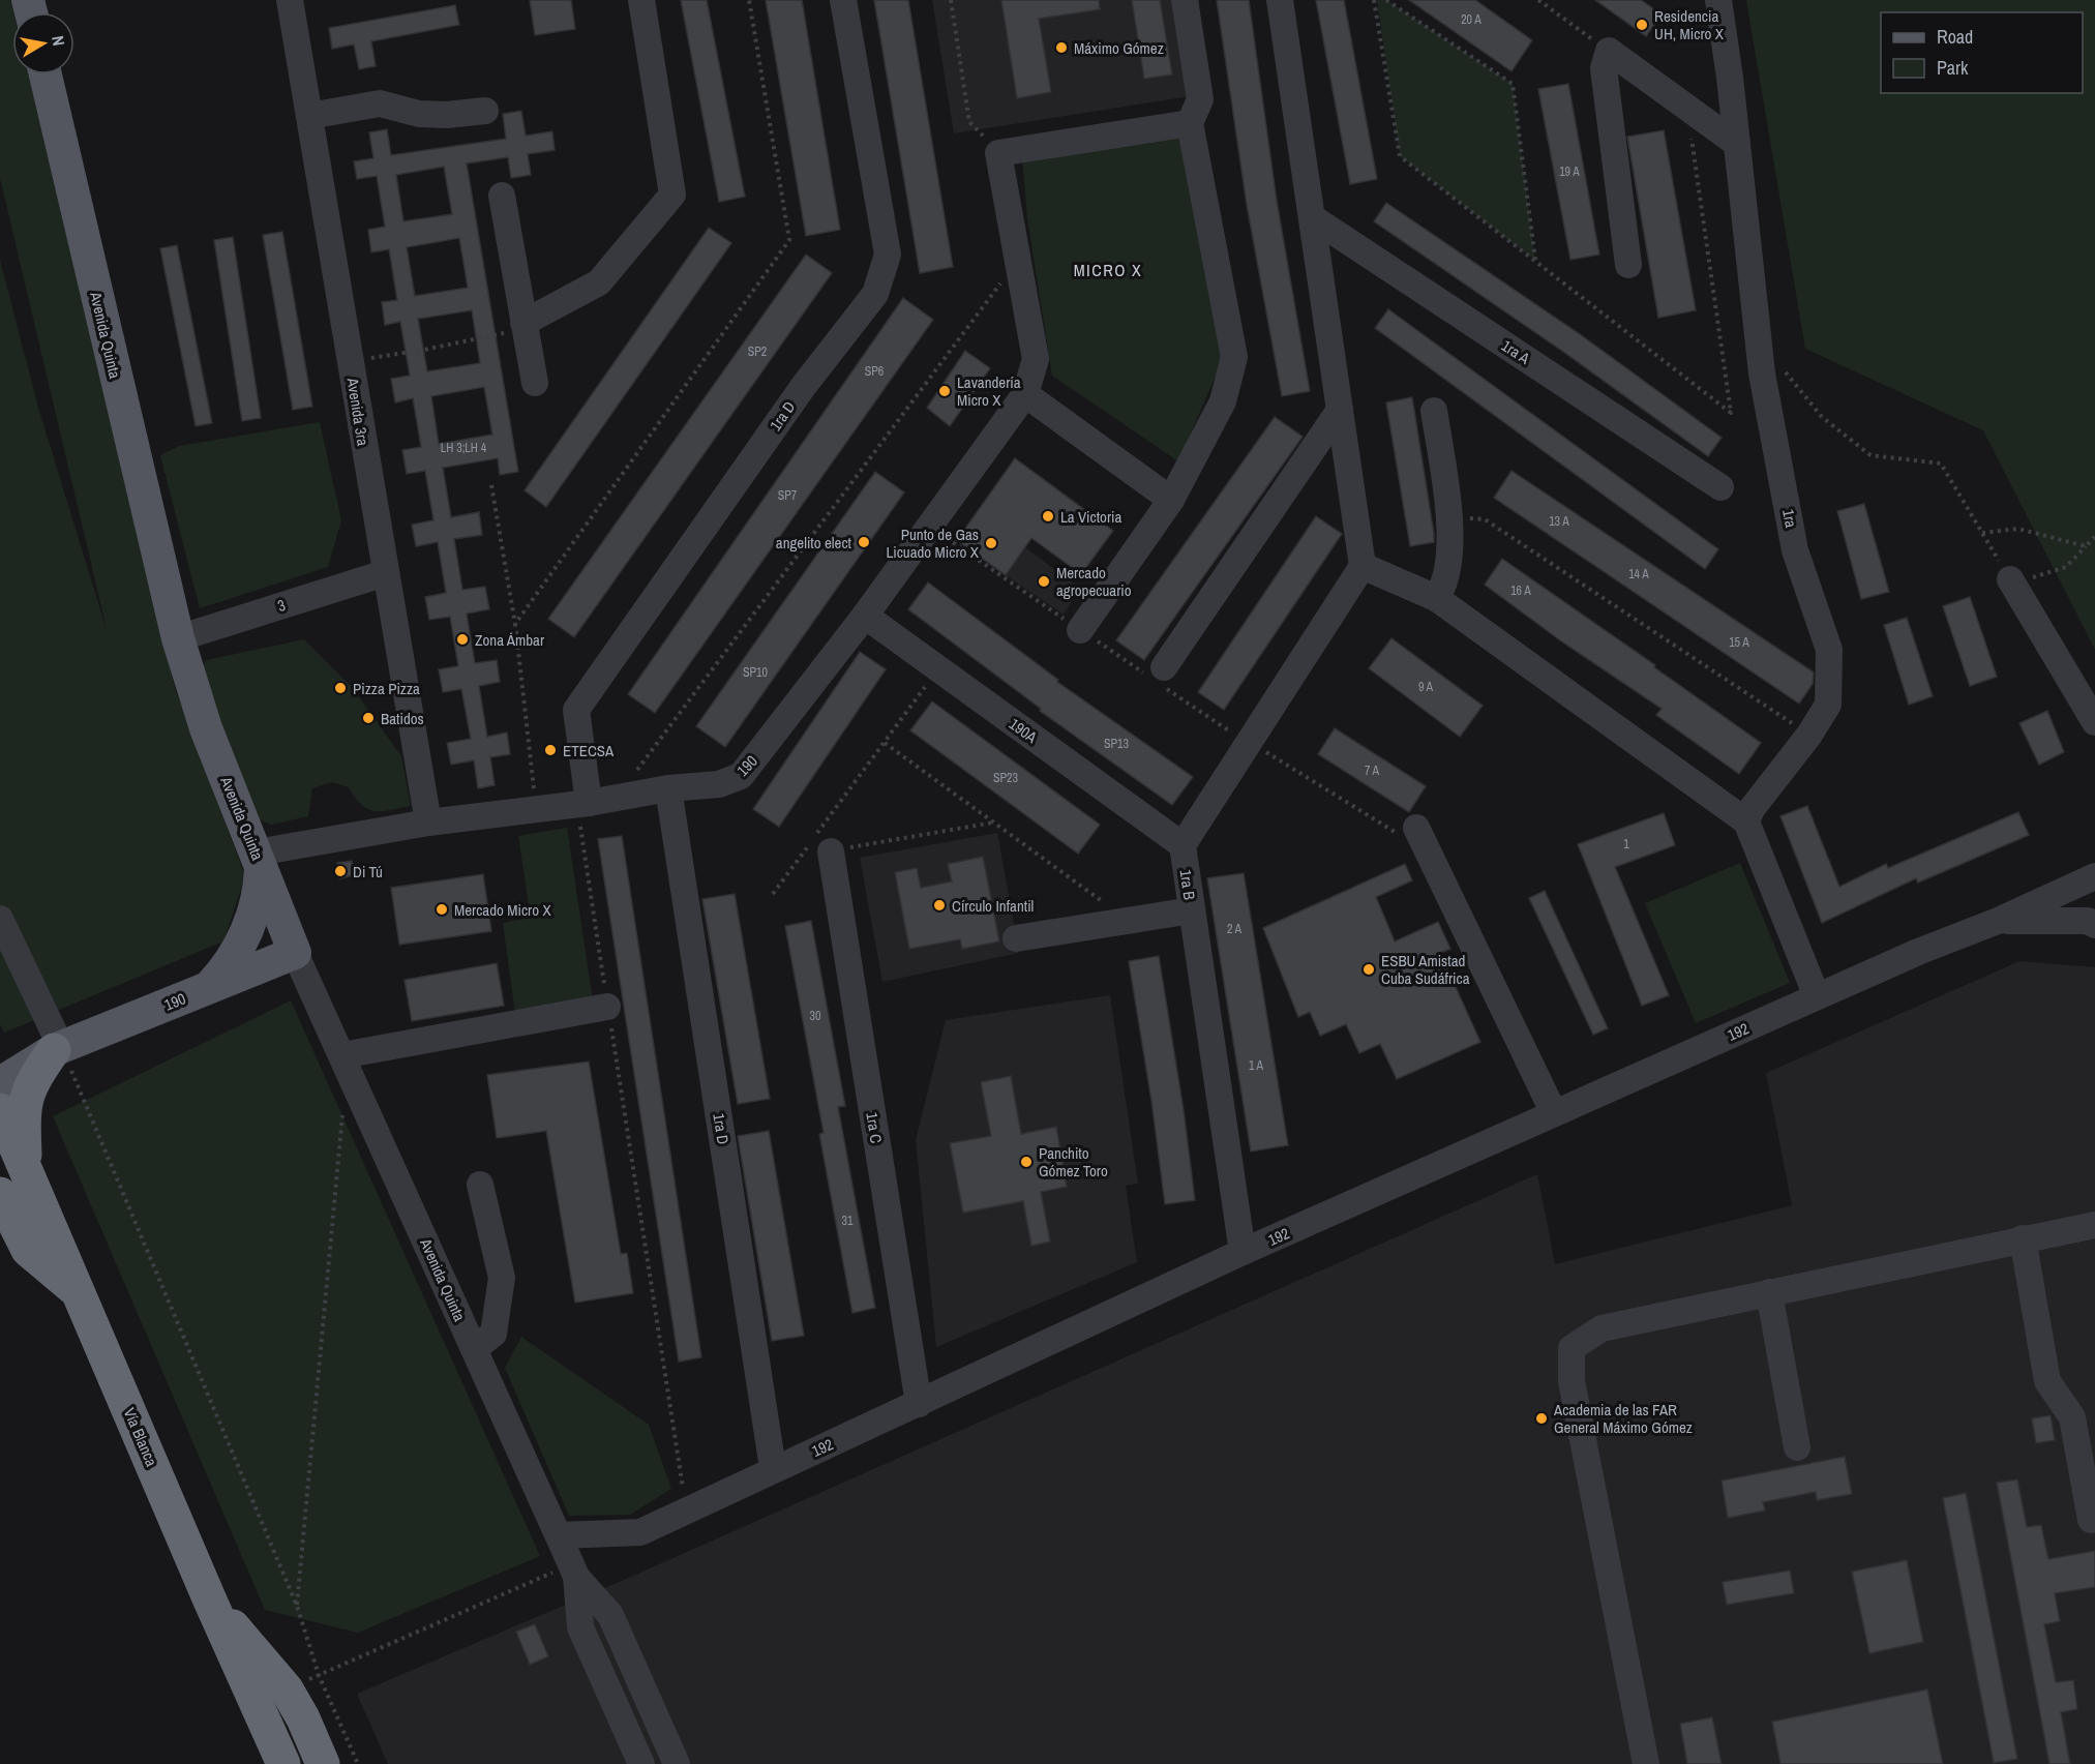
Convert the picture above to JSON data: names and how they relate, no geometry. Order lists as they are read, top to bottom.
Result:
{
  "streets": {
    "highway": ["Vía Blanca"],
    "main road": ["Avenida Quinta", "190"],
    "street": [
      "1ra A",
      "Avenida 3ra",
      "1ra D",
      "1ra",
      "3",
      "190A",
      "1ra B",
      "192",
      "1ra C"
    ]
  },
  "crossings": [
    ["Avenida Quinta", "3"],
    ["Avenida Quinta", "190"],
    ["Avenida Quinta", "192"],
    ["Avenida 3ra", "3"],
    ["Avenida 3ra", "190"],
    ["1ra D", "190"],
    ["1ra D", "192"],
    ["190A", "190"],
    ["190A", "1ra B"],
    ["1ra B", "192"],
    ["192", "1ra C"]
  ],
  "districts": ["MICRO X"],
  "places": [
    "Residencia UH, Micro X",
    "Máximo Gómez",
    "Lavandería Micro X",
    "La Victoria",
    "angelito elect",
    "Punto de Gas Licuado Micro X",
    "Mercado agropecuario",
    "Zona Ámbar",
    "Pizza Pizza",
    "Batidos",
    "ETECSA",
    "Di Tú",
    "Círculo Infantil",
    "Mercado Micro X",
    "ESBU Amistad Cuba Sudáfrica",
    "Panchito Gómez Toro",
    "Academia de las FAR General Máximo Gómez"
  ],
  "house_numbers": [
    "20 A",
    "19 A",
    "SP2",
    "SP6",
    "LH 3;LH 4",
    "SP7",
    "13 A",
    "14 A",
    "16 A",
    "15 A",
    "SP10",
    "9 A",
    "SP13",
    "7 A",
    "SP23",
    "1",
    "2 A",
    "30",
    "1 A",
    "31"
  ],
  "legend": ["Road", "Park"],
  "north": "right"
}
